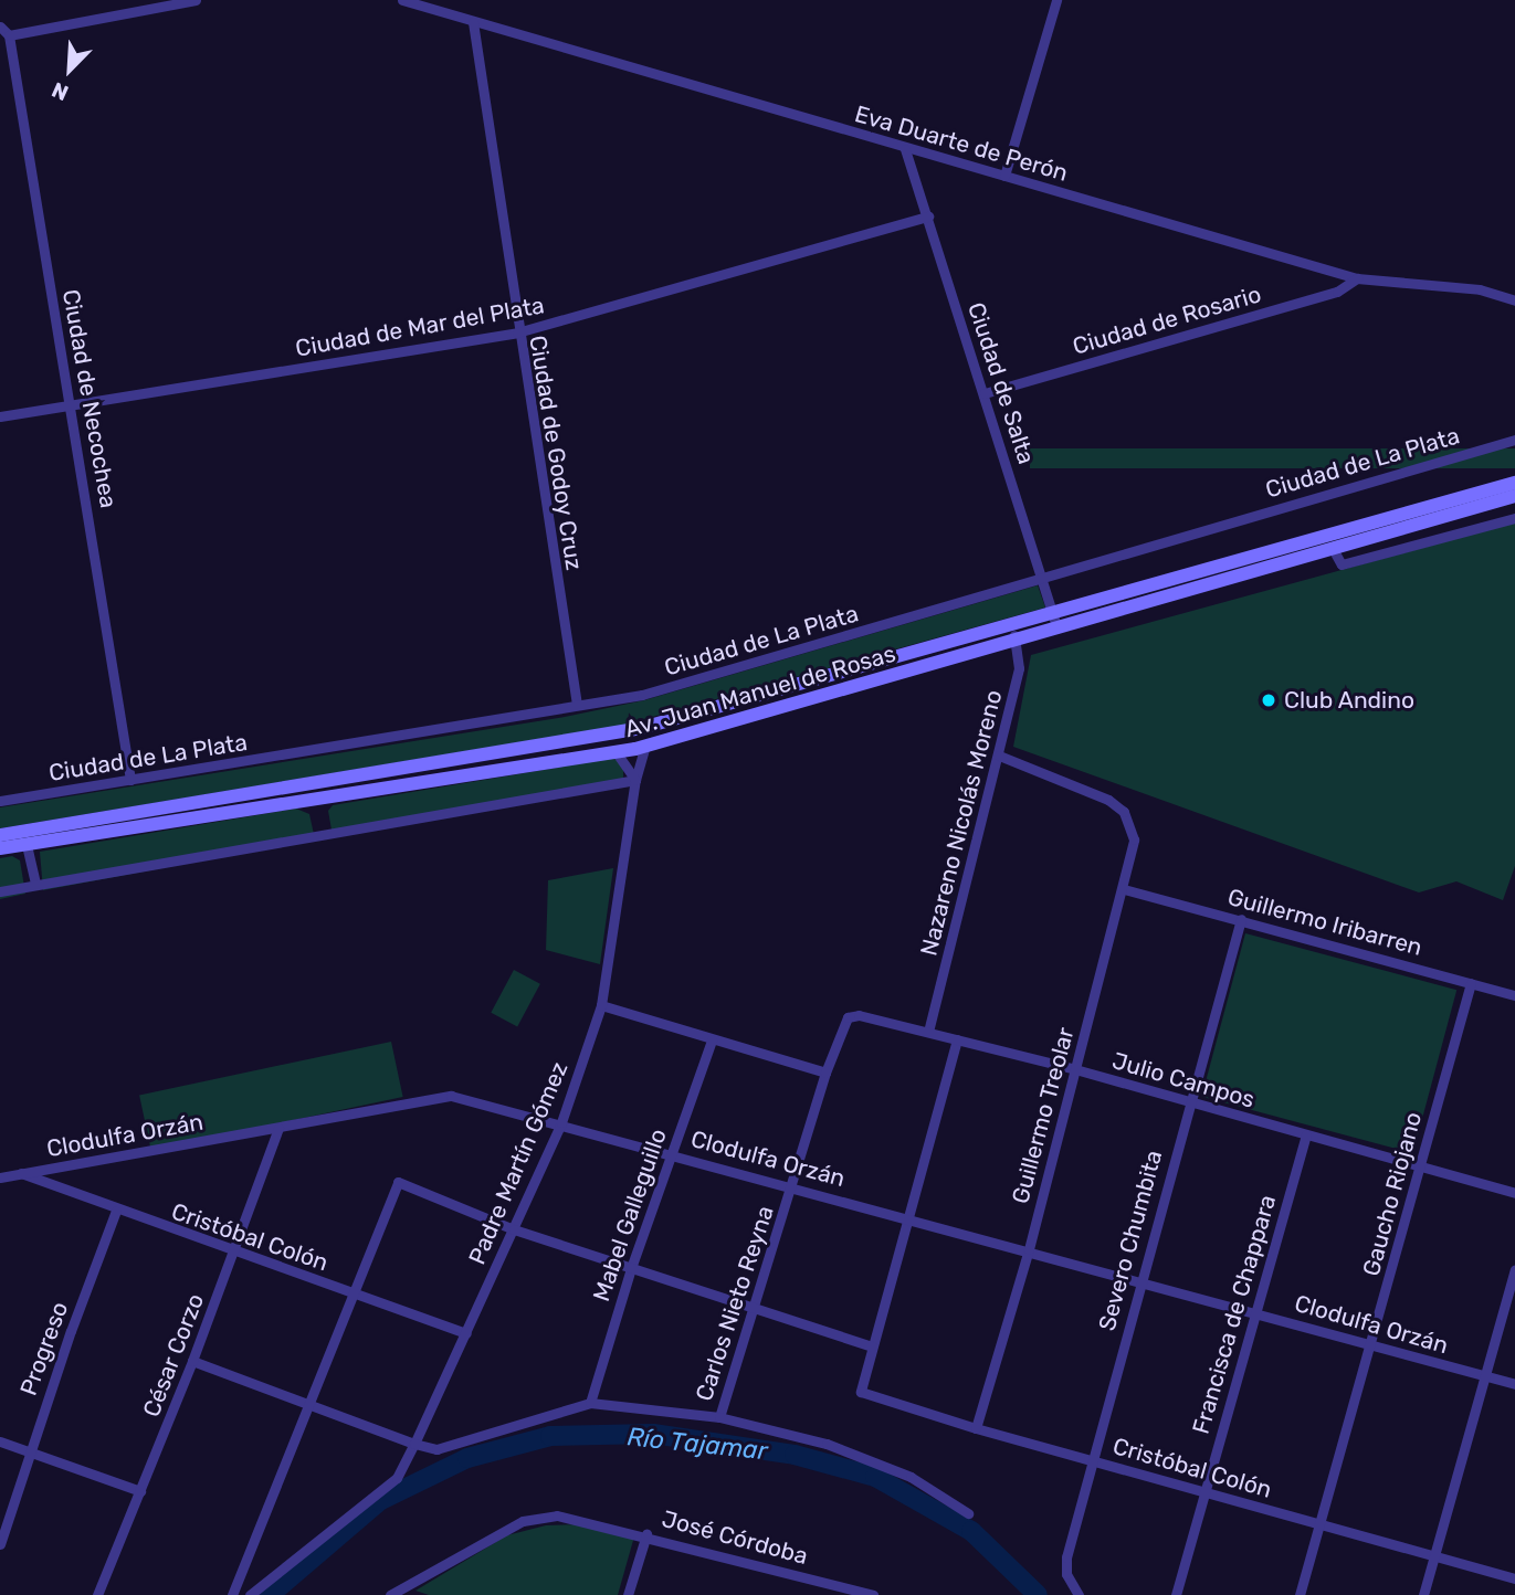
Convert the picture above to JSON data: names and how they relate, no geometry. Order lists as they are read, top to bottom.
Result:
{
  "streets": {
    "main road": ["Av. Juan Manuel de Rosas"],
    "street": [
      "Eva Duarte de Perón",
      "Ciudad de Rosario",
      "Ciudad de Mar del Plata",
      "Ciudad de Salta",
      "Ciudad de Necochea",
      "Ciudad de Godoy Cruz",
      "Ciudad de La Plata",
      "Nazareno Nicolás Moreno",
      "Guillermo Iribarren",
      "Julio Campos",
      "Guillermo Treolar",
      "Clodulfa Orzán",
      "Padre Martín Gómez",
      "Gaucho Riojano",
      "Mabel Galleguillo",
      "Cristóbal Colón",
      "Severo Chumbita",
      "Carlos Nieto Reyna",
      "Francisca de Chappara",
      "Progreso",
      "César Corzo",
      "José Córdoba"
    ]
  },
  "crossings": [
    ["Eva Duarte de Perón", "Ciudad de Rosario"],
    ["Eva Duarte de Perón", "Ciudad de Salta"],
    ["Eva Duarte de Perón", "Ciudad de Godoy Cruz"],
    ["Ciudad de Rosario", "Ciudad de Salta"],
    ["Ciudad de Mar del Plata", "Ciudad de Salta"],
    ["Ciudad de Mar del Plata", "Ciudad de Necochea"],
    ["Ciudad de Mar del Plata", "Ciudad de Godoy Cruz"],
    ["Ciudad de Salta", "Ciudad de La Plata"],
    ["Ciudad de Salta", "Av. Juan Manuel de Rosas"],
    ["Ciudad de Necochea", "Ciudad de La Plata"],
    ["Ciudad de Godoy Cruz", "Ciudad de La Plata"],
    ["Av. Juan Manuel de Rosas", "Nazareno Nicolás Moreno"],
    ["Av. Juan Manuel de Rosas", "Padre Martín Gómez"],
    ["Nazareno Nicolás Moreno", "Julio Campos"],
    ["Nazareno Nicolás Moreno", "Guillermo Treolar"],
    ["Guillermo Iribarren", "Guillermo Treolar"],
    ["Guillermo Iribarren", "Gaucho Riojano"],
    ["Guillermo Iribarren", "Severo Chumbita"],
    ["Julio Campos", "Guillermo Treolar"],
    ["Julio Campos", "Gaucho Riojano"],
    ["Julio Campos", "Severo Chumbita"],
    ["Julio Campos", "Carlos Nieto Reyna"],
    ["Julio Campos", "Francisca de Chappara"],
    ["Guillermo Treolar", "Clodulfa Orzán"],
    ["Guillermo Treolar", "Cristóbal Colón"],
    ["Clodulfa Orzán", "Padre Martín Gómez"],
    ["Clodulfa Orzán", "Gaucho Riojano"],
    ["Clodulfa Orzán", "Mabel Galleguillo"],
    ["Clodulfa Orzán", "Cristóbal Colón"],
    ["Clodulfa Orzán", "Severo Chumbita"],
    ["Clodulfa Orzán", "Carlos Nieto Reyna"],
    ["Clodulfa Orzán", "Francisca de Chappara"],
    ["Clodulfa Orzán", "César Corzo"],
    ["Padre Martín Gómez", "Cristóbal Colón"],
    ["Gaucho Riojano", "Cristóbal Colón"],
    ["Cristóbal Colón", "Severo Chumbita"],
    ["Cristóbal Colón", "Francisca de Chappara"],
    ["Cristóbal Colón", "Progreso"],
    ["Cristóbal Colón", "César Corzo"]
  ],
  "water": ["Río Tajamar"],
  "places": ["Club Andino"],
  "north": "bottom left"
}
